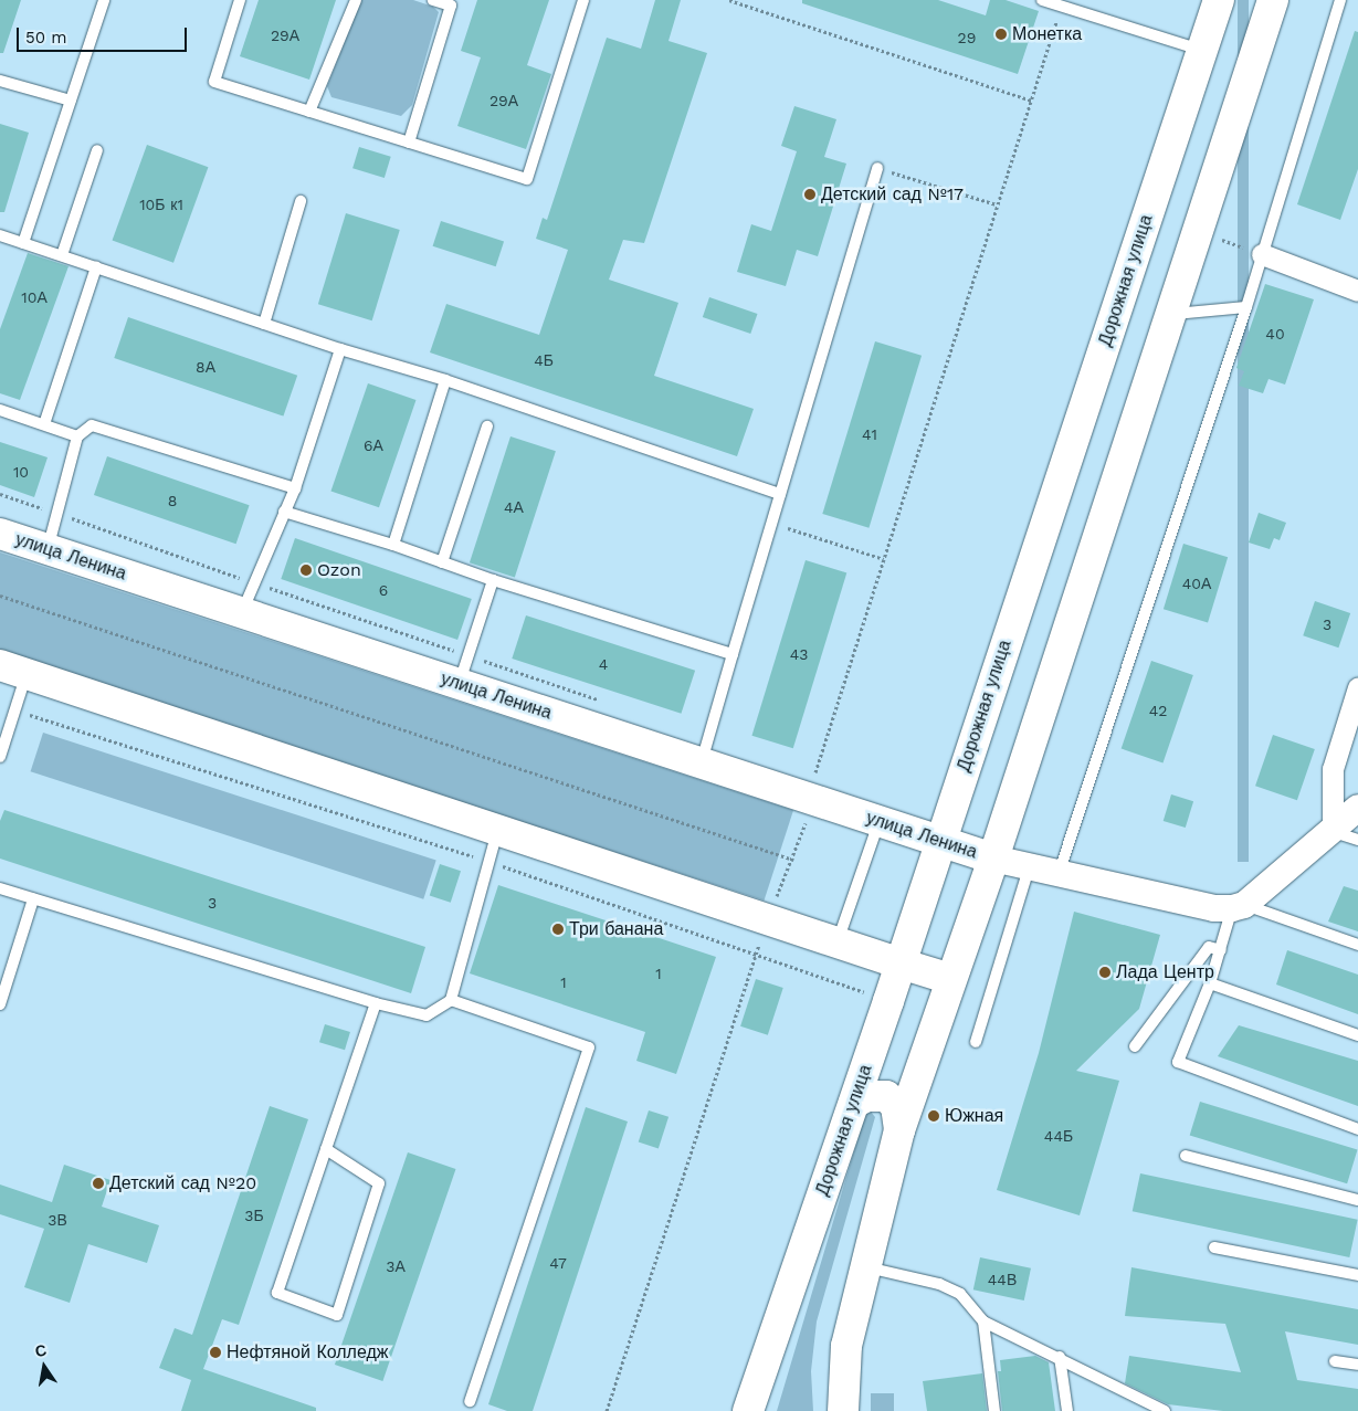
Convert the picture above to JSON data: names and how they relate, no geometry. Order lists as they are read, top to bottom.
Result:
{
  "streets": {
    "main road": ["Дорожная улица", "улица Ленина"]
  },
  "crossings": [
    ["Дорожная улица", "улица Ленина"]
  ],
  "places": [
    "Монетка",
    "Детский сад №17",
    "Ozon",
    "Три банана",
    "Лада Центр",
    "Южная",
    "Детский сад №20",
    "Нефтяной Колледж"
  ],
  "house_numbers": [
    "29А",
    "29",
    "29А",
    "10Б к1",
    "10А",
    "40",
    "4Б",
    "8А",
    "41",
    "6А",
    "10",
    "8",
    "4А",
    "40А",
    "6",
    "3",
    "43",
    "4",
    "42",
    "3",
    "1",
    "1",
    "44Б",
    "3Б",
    "3В",
    "47",
    "3А",
    "44В"
  ],
  "scale_bar": "50 m",
  "north": "top"
}
